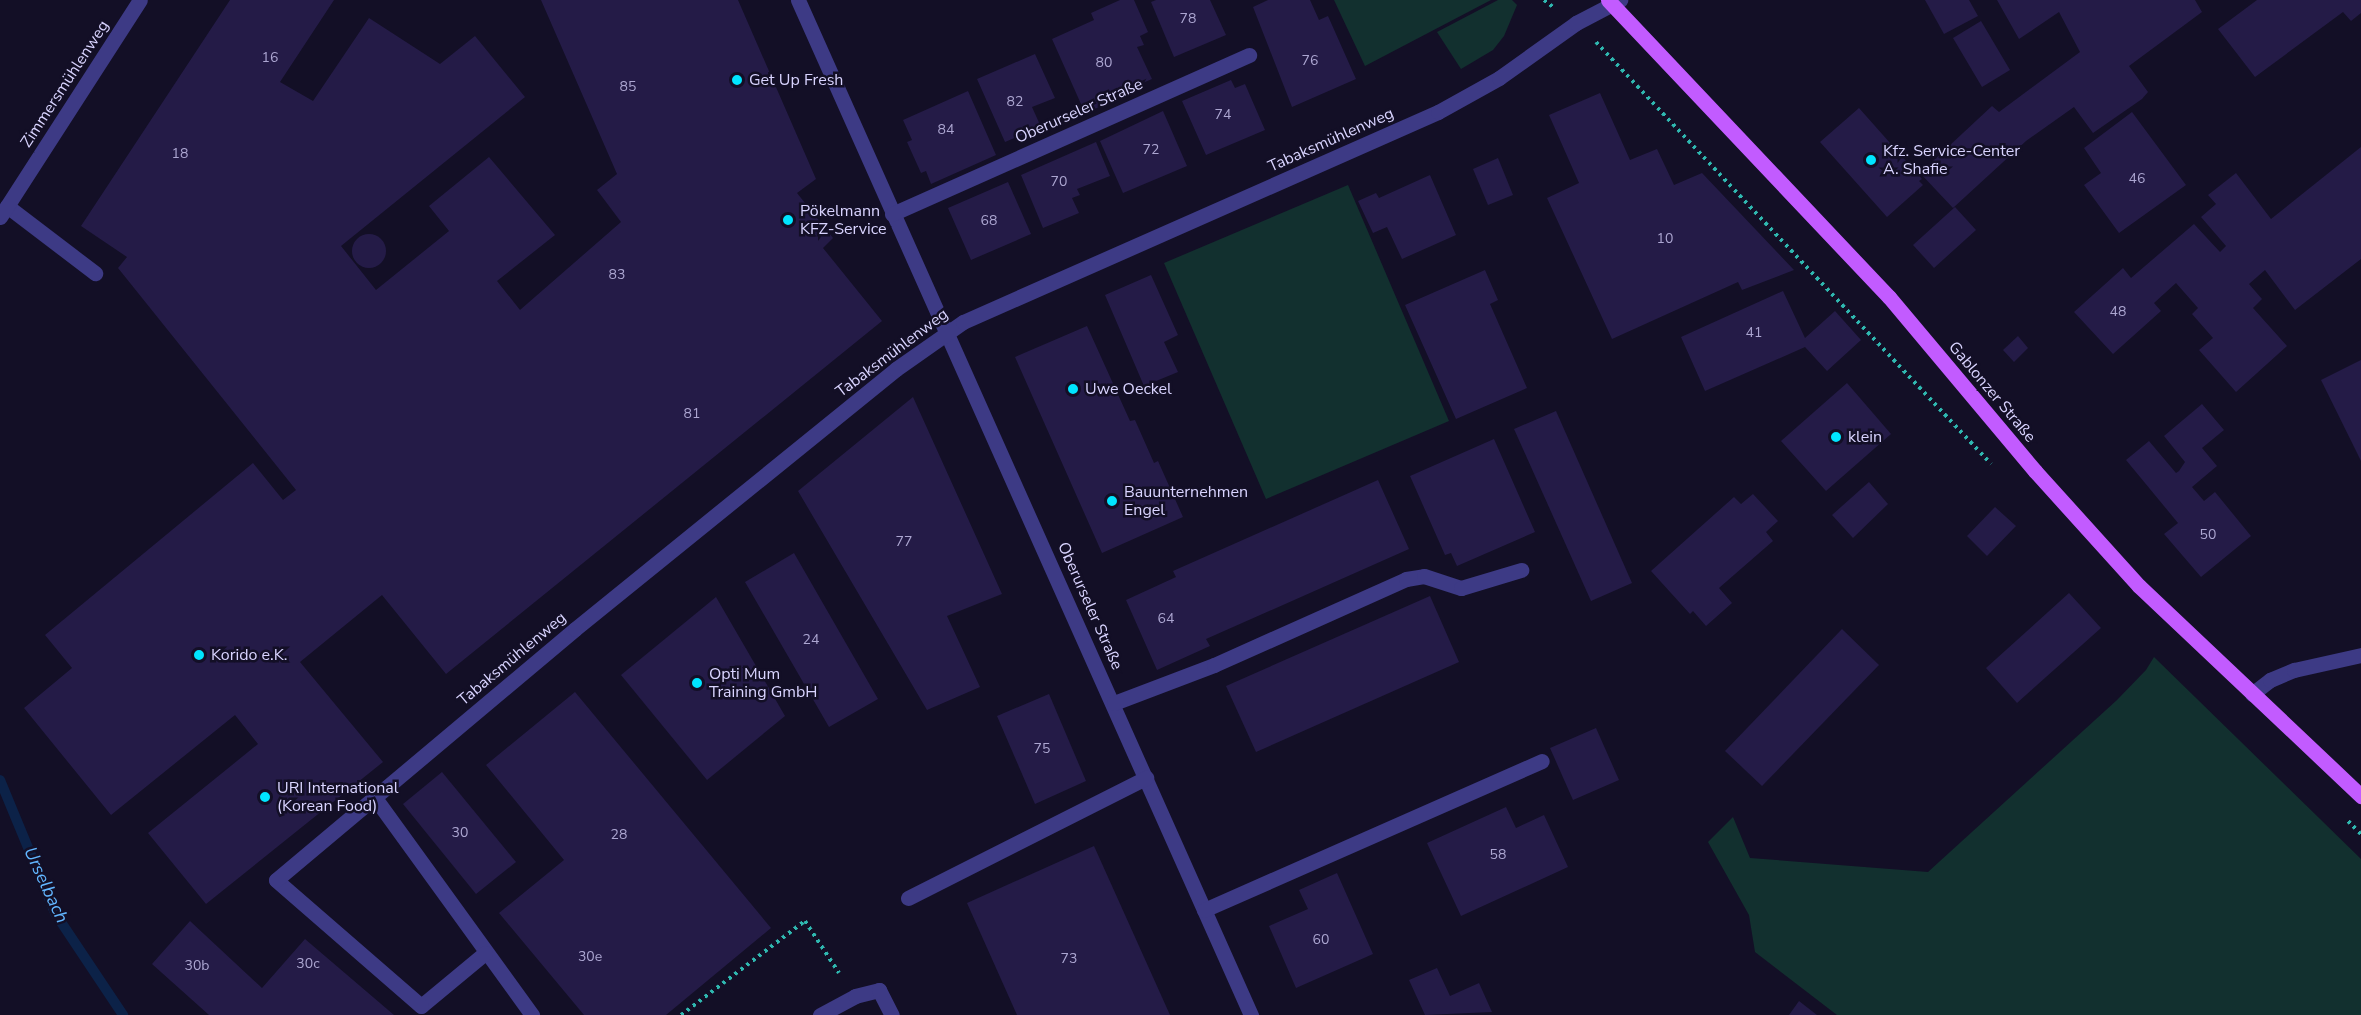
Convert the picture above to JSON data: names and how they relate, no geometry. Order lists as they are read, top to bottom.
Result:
{
  "streets": {
    "main road": ["Gablonzer Straße"],
    "street": ["Zimmersmühlenweg", "Oberurseler Straße", "Tabaksmühlenweg"]
  },
  "crossings": [
    ["Oberurseler Straße", "Tabaksmühlenweg"],
    ["Tabaksmühlenweg", "Gablonzer Straße"]
  ],
  "water": ["Urselbach"],
  "places": [
    "Get Up Fresh",
    "Kfz. Service-Center A. Shafie",
    "Pökelmann KFZ-Service",
    "Uwe Oeckel",
    "klein",
    "Bauunternehmen Engel",
    "Korido e.K.",
    "Opti Mum Training GmbH",
    "URI International (Korean Food)"
  ],
  "house_numbers": [
    "78",
    "16",
    "76",
    "80",
    "85",
    "82",
    "74",
    "84",
    "72",
    "18",
    "46",
    "70",
    "68",
    "10",
    "83",
    "48",
    "41",
    "81",
    "50",
    "77",
    "64",
    "24",
    "75",
    "30",
    "28",
    "58",
    "60",
    "30e",
    "73",
    "30c",
    "30b"
  ]
}
